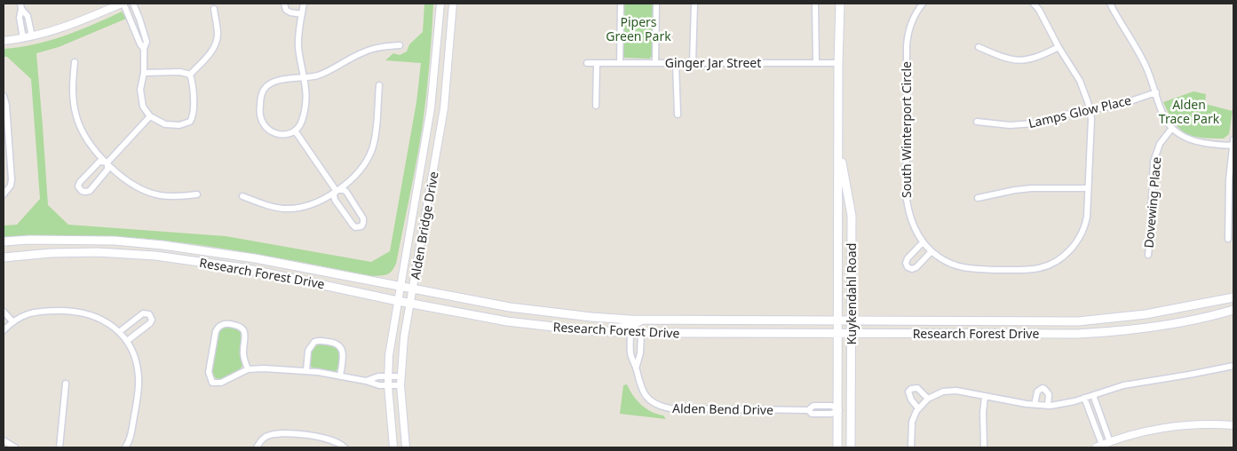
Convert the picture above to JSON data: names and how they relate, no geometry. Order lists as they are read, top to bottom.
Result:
{
  "streets": {
    "main road": ["Research Forest Drive", "Kuykendahl Road"],
    "street": [
      "Ginger Jar Street",
      "Lamps Glow Place",
      "South Winterport Circle",
      "Dovewing Place",
      "Alden Bridge Drive",
      "Alden Bend Drive"
    ]
  },
  "crossings": [
    ["Ginger Jar Street", "Kuykendahl Road"],
    ["Lamps Glow Place", "South Winterport Circle"],
    ["Alden Bridge Drive", "Research Forest Drive"],
    ["Research Forest Drive", "Kuykendahl Road"],
    ["Research Forest Drive", "Alden Bend Drive"],
    ["Kuykendahl Road", "Alden Bend Drive"]
  ],
  "parks": ["Pipers Green Park", "Alden Trace Park"]
}
